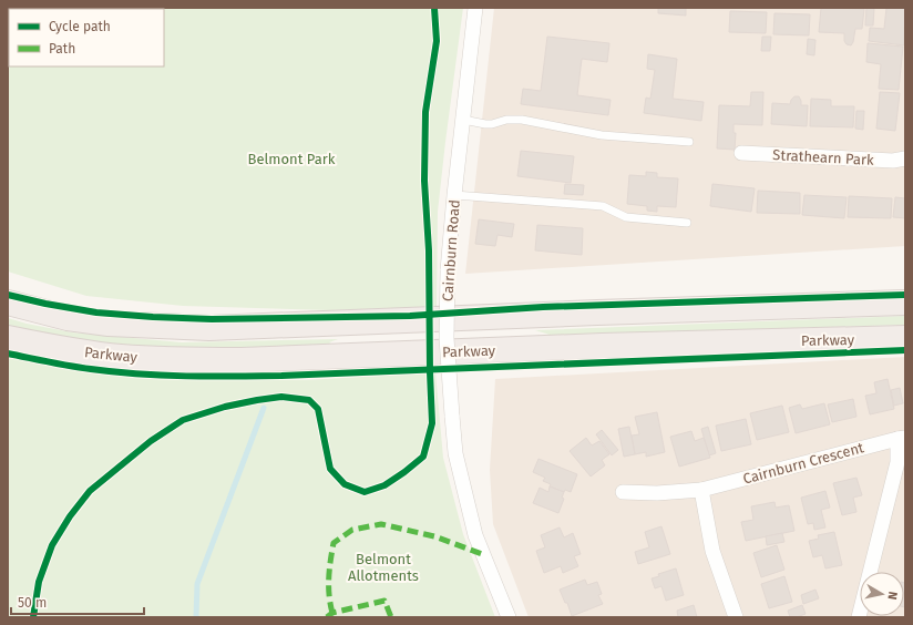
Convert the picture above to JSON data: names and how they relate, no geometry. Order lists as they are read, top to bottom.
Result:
{
  "streets": {
    "highway": ["Parkway"],
    "street": ["Strathearn Park", "Cairnburn Road", "Cairnburn Crescent"]
  },
  "parks": ["Belmont Park", "Belmont Allotments"],
  "legend": ["Cycle path", "Path"],
  "scale_bar": "50 m",
  "north": "right"
}
